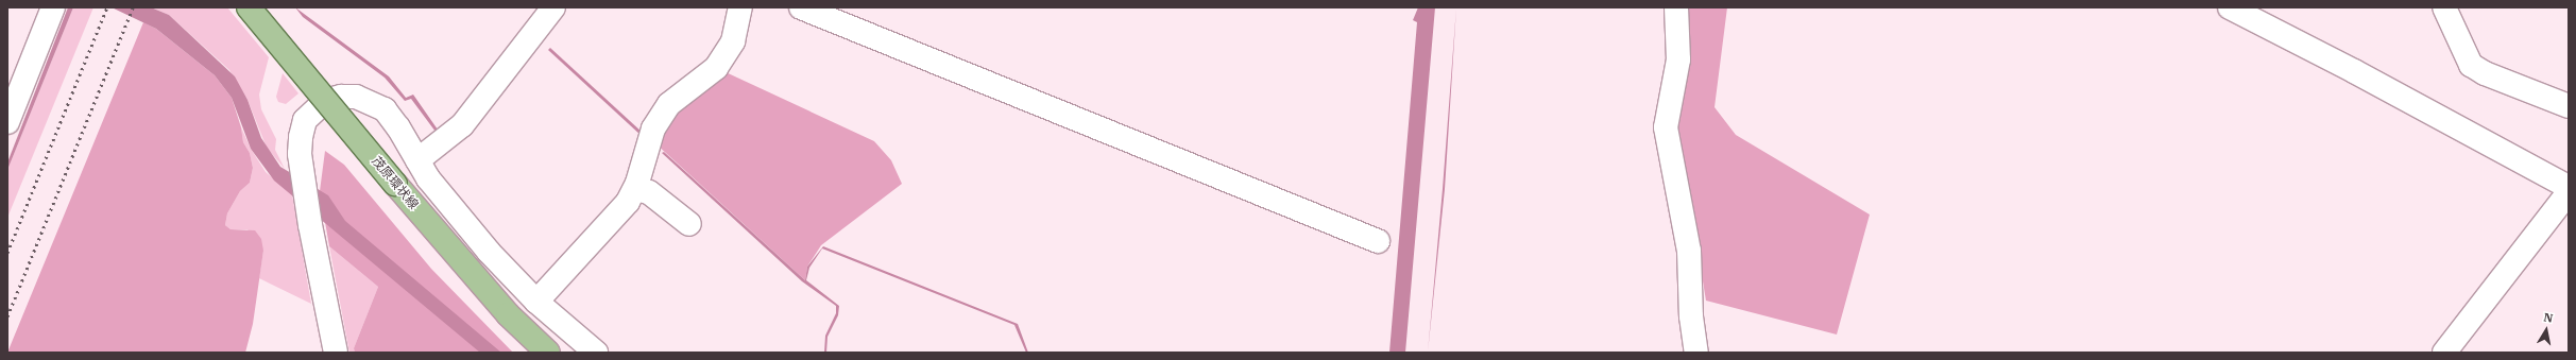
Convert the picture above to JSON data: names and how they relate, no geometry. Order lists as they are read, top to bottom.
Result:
{
  "streets": {
    "main road": ["茂原環状線"]
  },
  "north": "top"
}
